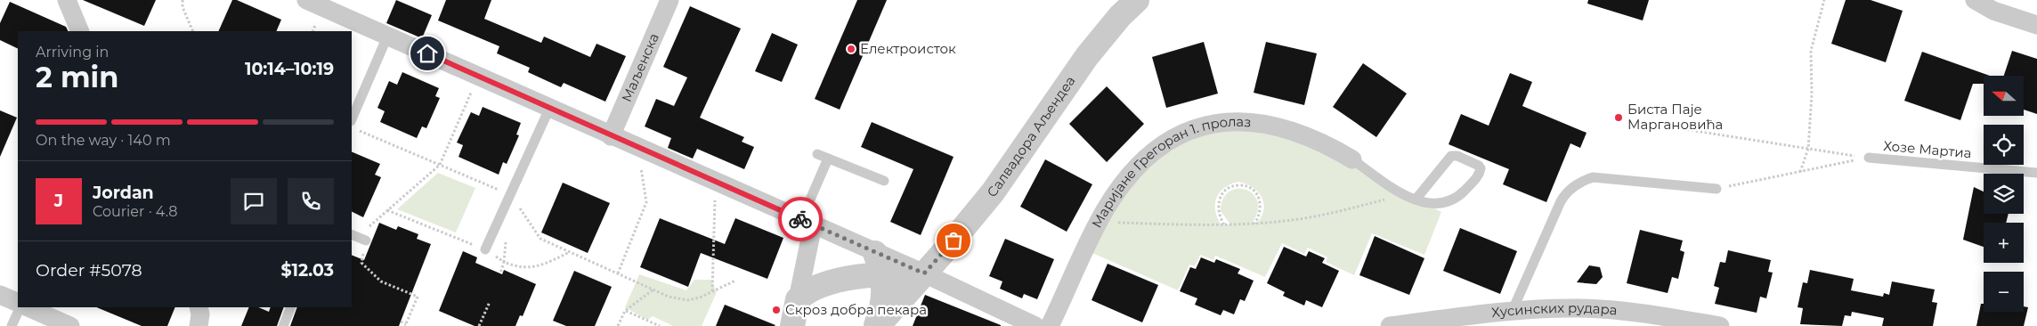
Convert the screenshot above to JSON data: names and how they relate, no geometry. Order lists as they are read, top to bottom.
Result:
{
  "streets": {
    "street": [
      "Маљенска",
      "Салвадора Аљендеа",
      "Маријане Грегоран 1. пролаз",
      "Хусинских рудара"
    ],
    "lane": ["Хозе Мартиа"]
  },
  "places": ["Електроисток", "Биста Паје Маргановића", "Скроз добра пекара"],
  "north": "left",
  "page": {
    "heading": ["2 min", "Arriving in", "10:14–10:19"],
    "panel": [
      "Jordan",
      "Courier · 4.8",
      "Order #5078",
      "$12.03"
    ],
    "map_buttons": ["+", "−"],
    "bar": "On the way · 140 m",
    "round": "J"
  }
}
